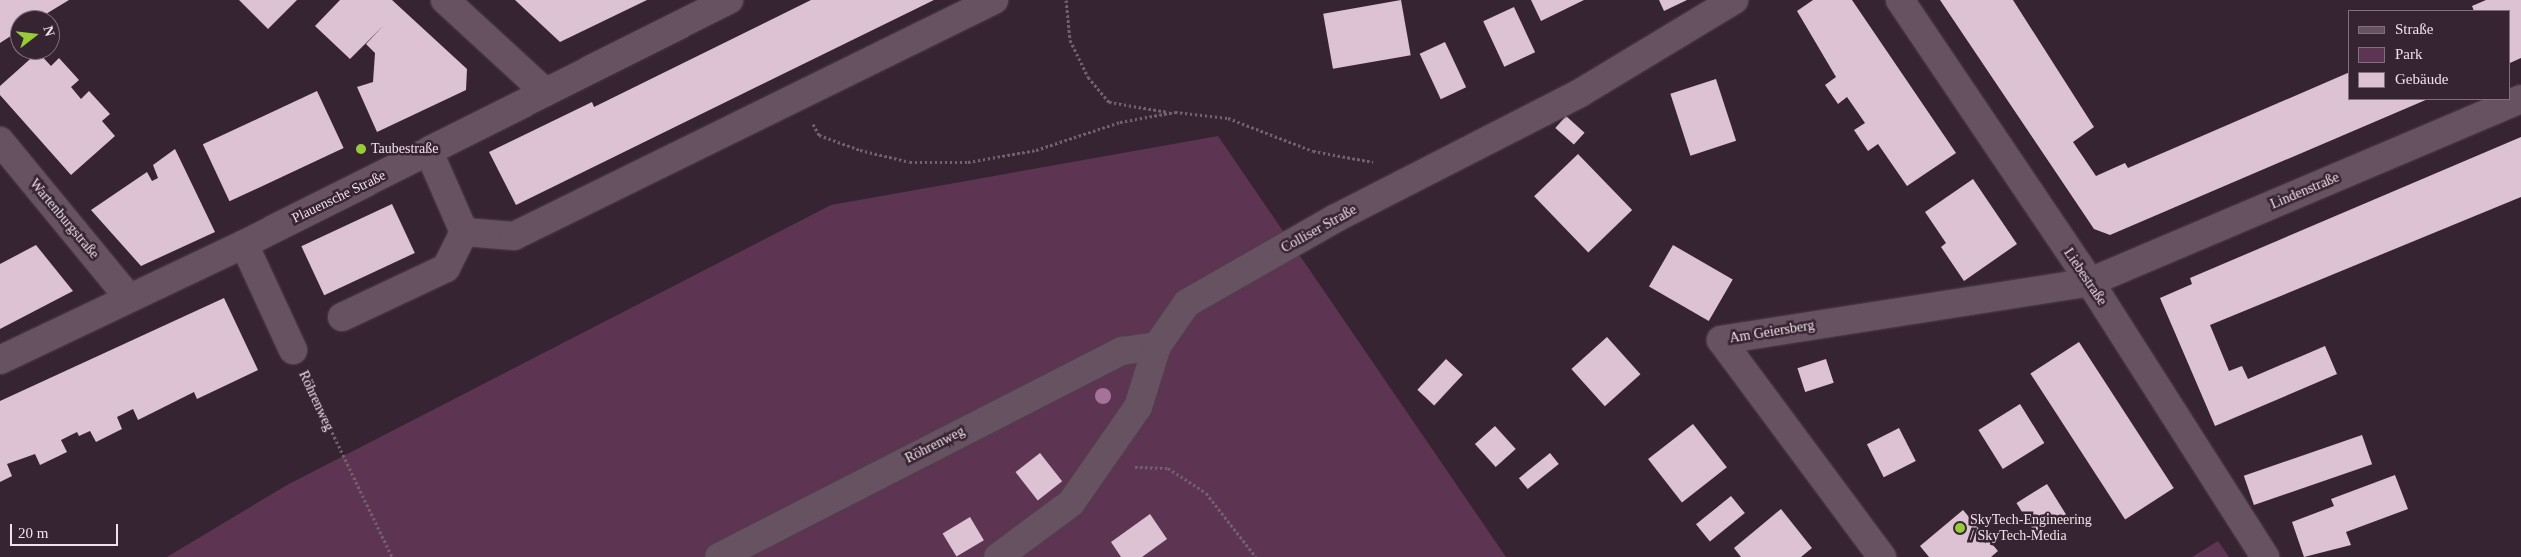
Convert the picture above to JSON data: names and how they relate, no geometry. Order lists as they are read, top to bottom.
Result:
{
  "streets": {
    "street": [
      "Lindenstraße",
      "Plauensche Straße",
      "Wartenburgstraße",
      "Colliser Straße",
      "Liebestraße",
      "Am Geiersberg",
      "Röhrenweg"
    ]
  },
  "crossings": [
    ["Lindenstraße", "Liebestraße"],
    ["Lindenstraße", "Am Geiersberg"],
    ["Plauensche Straße", "Wartenburgstraße"],
    ["Colliser Straße", "Röhrenweg"],
    ["Liebestraße", "Am Geiersberg"]
  ],
  "places": ["Taubestraße", "SkyTech-Engineering / SkyTech-Media"],
  "legend": ["Straße", "Park", "Gebäude"],
  "scale_bar": "20 m",
  "north": "right"
}
